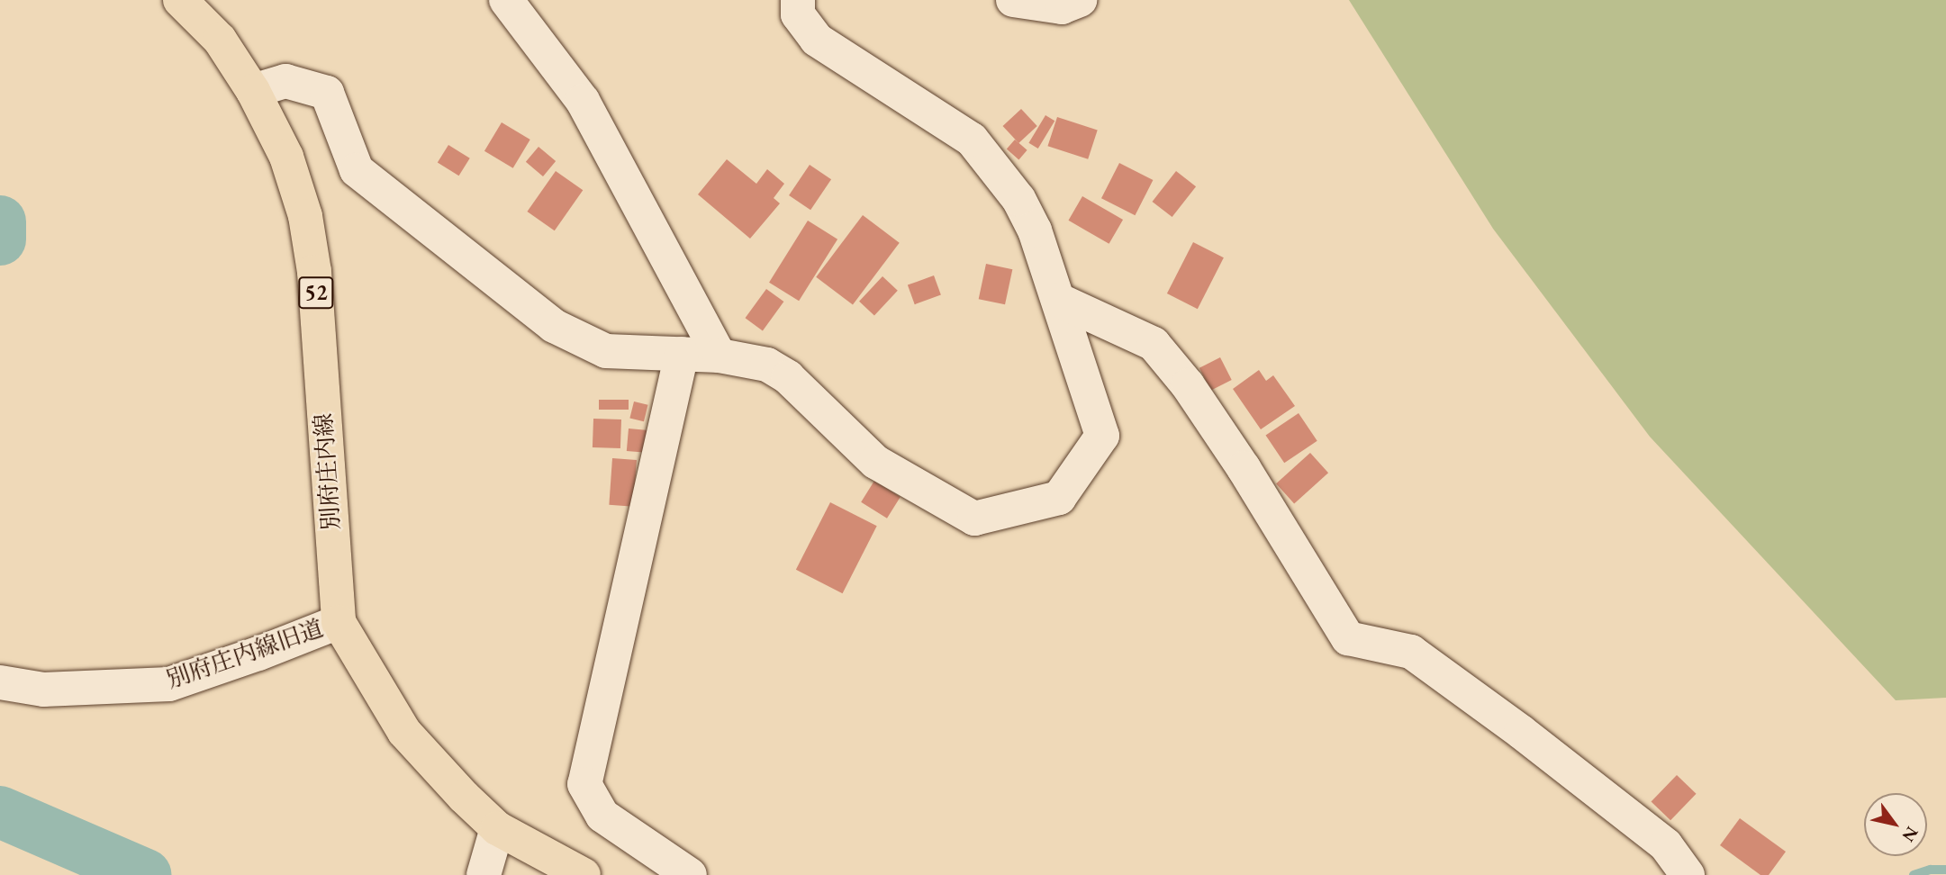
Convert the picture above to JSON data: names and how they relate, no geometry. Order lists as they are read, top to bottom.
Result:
{
  "streets": {
    "main road": ["52", "別府庄内線"],
    "street": ["別府庄内線旧道"]
  },
  "crossings": [
    ["別府庄内線", "別府庄内線旧道"]
  ],
  "north": "bottom right"
}
